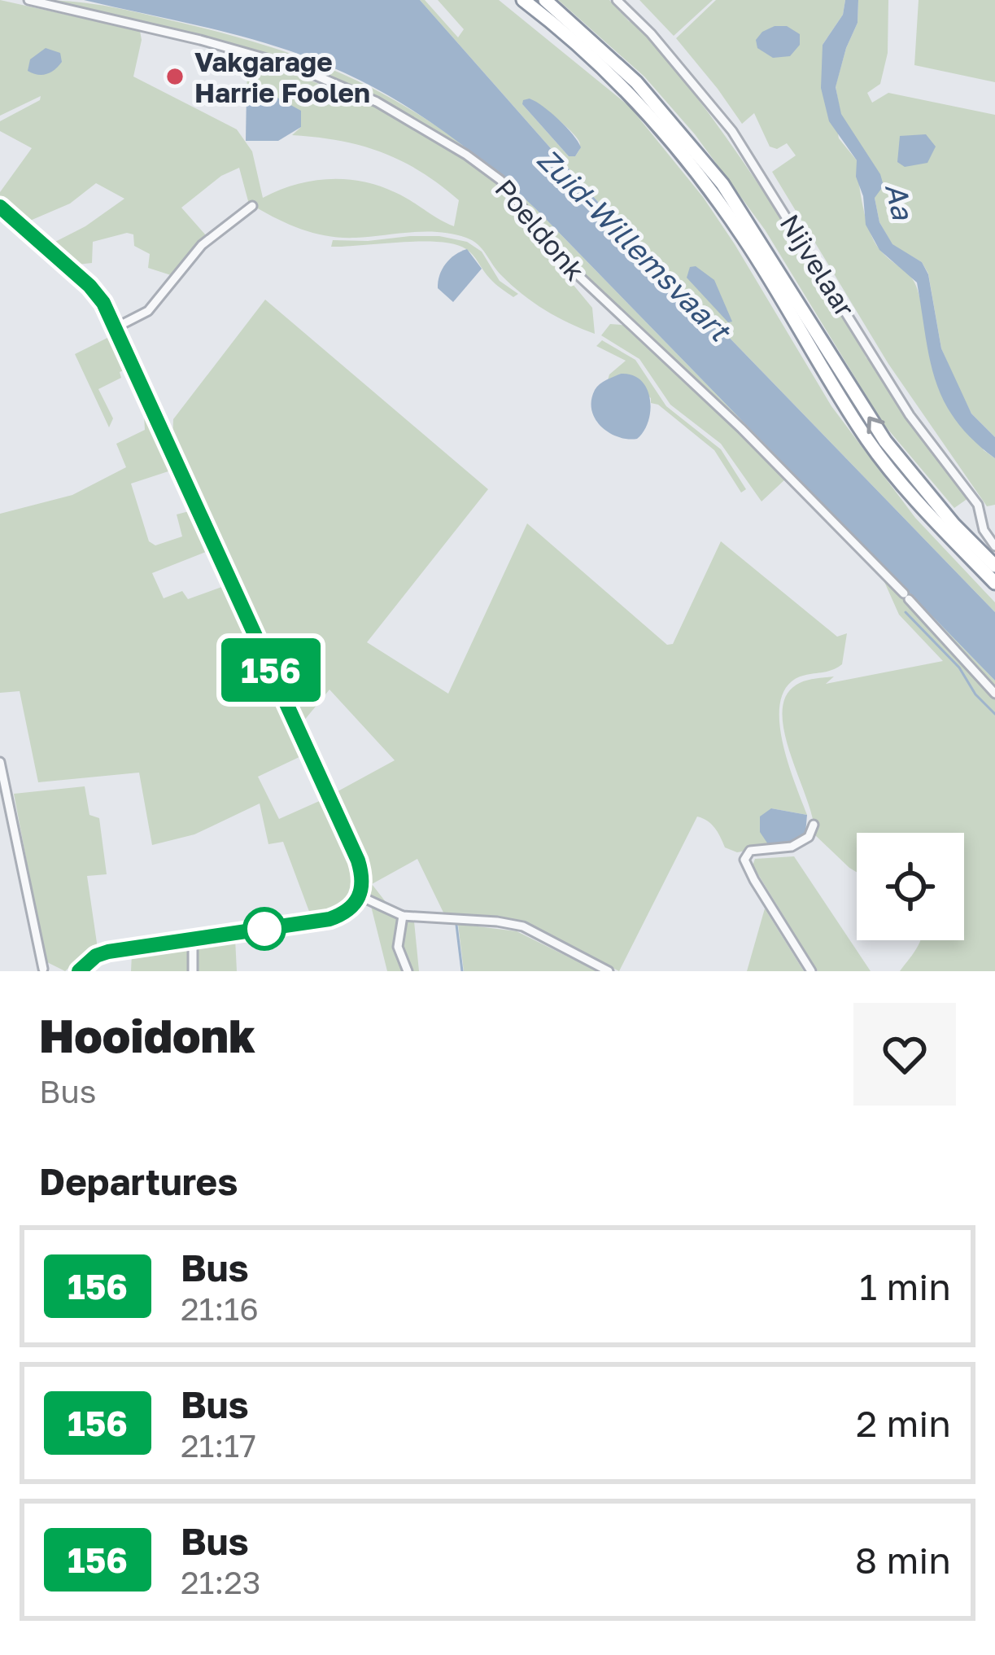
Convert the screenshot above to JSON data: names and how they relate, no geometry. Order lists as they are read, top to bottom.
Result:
{
  "streets": {
    "street": ["Poeldonk", "Nijvelaar"]
  },
  "water": ["Aa", "Zuid-Willemsvaart"],
  "places": ["Vakgarage Harrie Foolen"],
  "lines": ["bus line 156"],
  "page": {
    "on_map": "156",
    "heading": [
      ["Hooidonk", "Bus"],
      "Departures"
    ],
    "list": [
      {
        "mark": "156",
        "name": "Bus",
        "note": "21:16",
        "value": "1 min"
      },
      {
        "mark": "156",
        "name": "Bus",
        "note": "21:17",
        "value": "2 min"
      },
      {
        "mark": "156",
        "name": "Bus",
        "note": "21:23",
        "value": "8 min"
      }
    ]
  }
}
